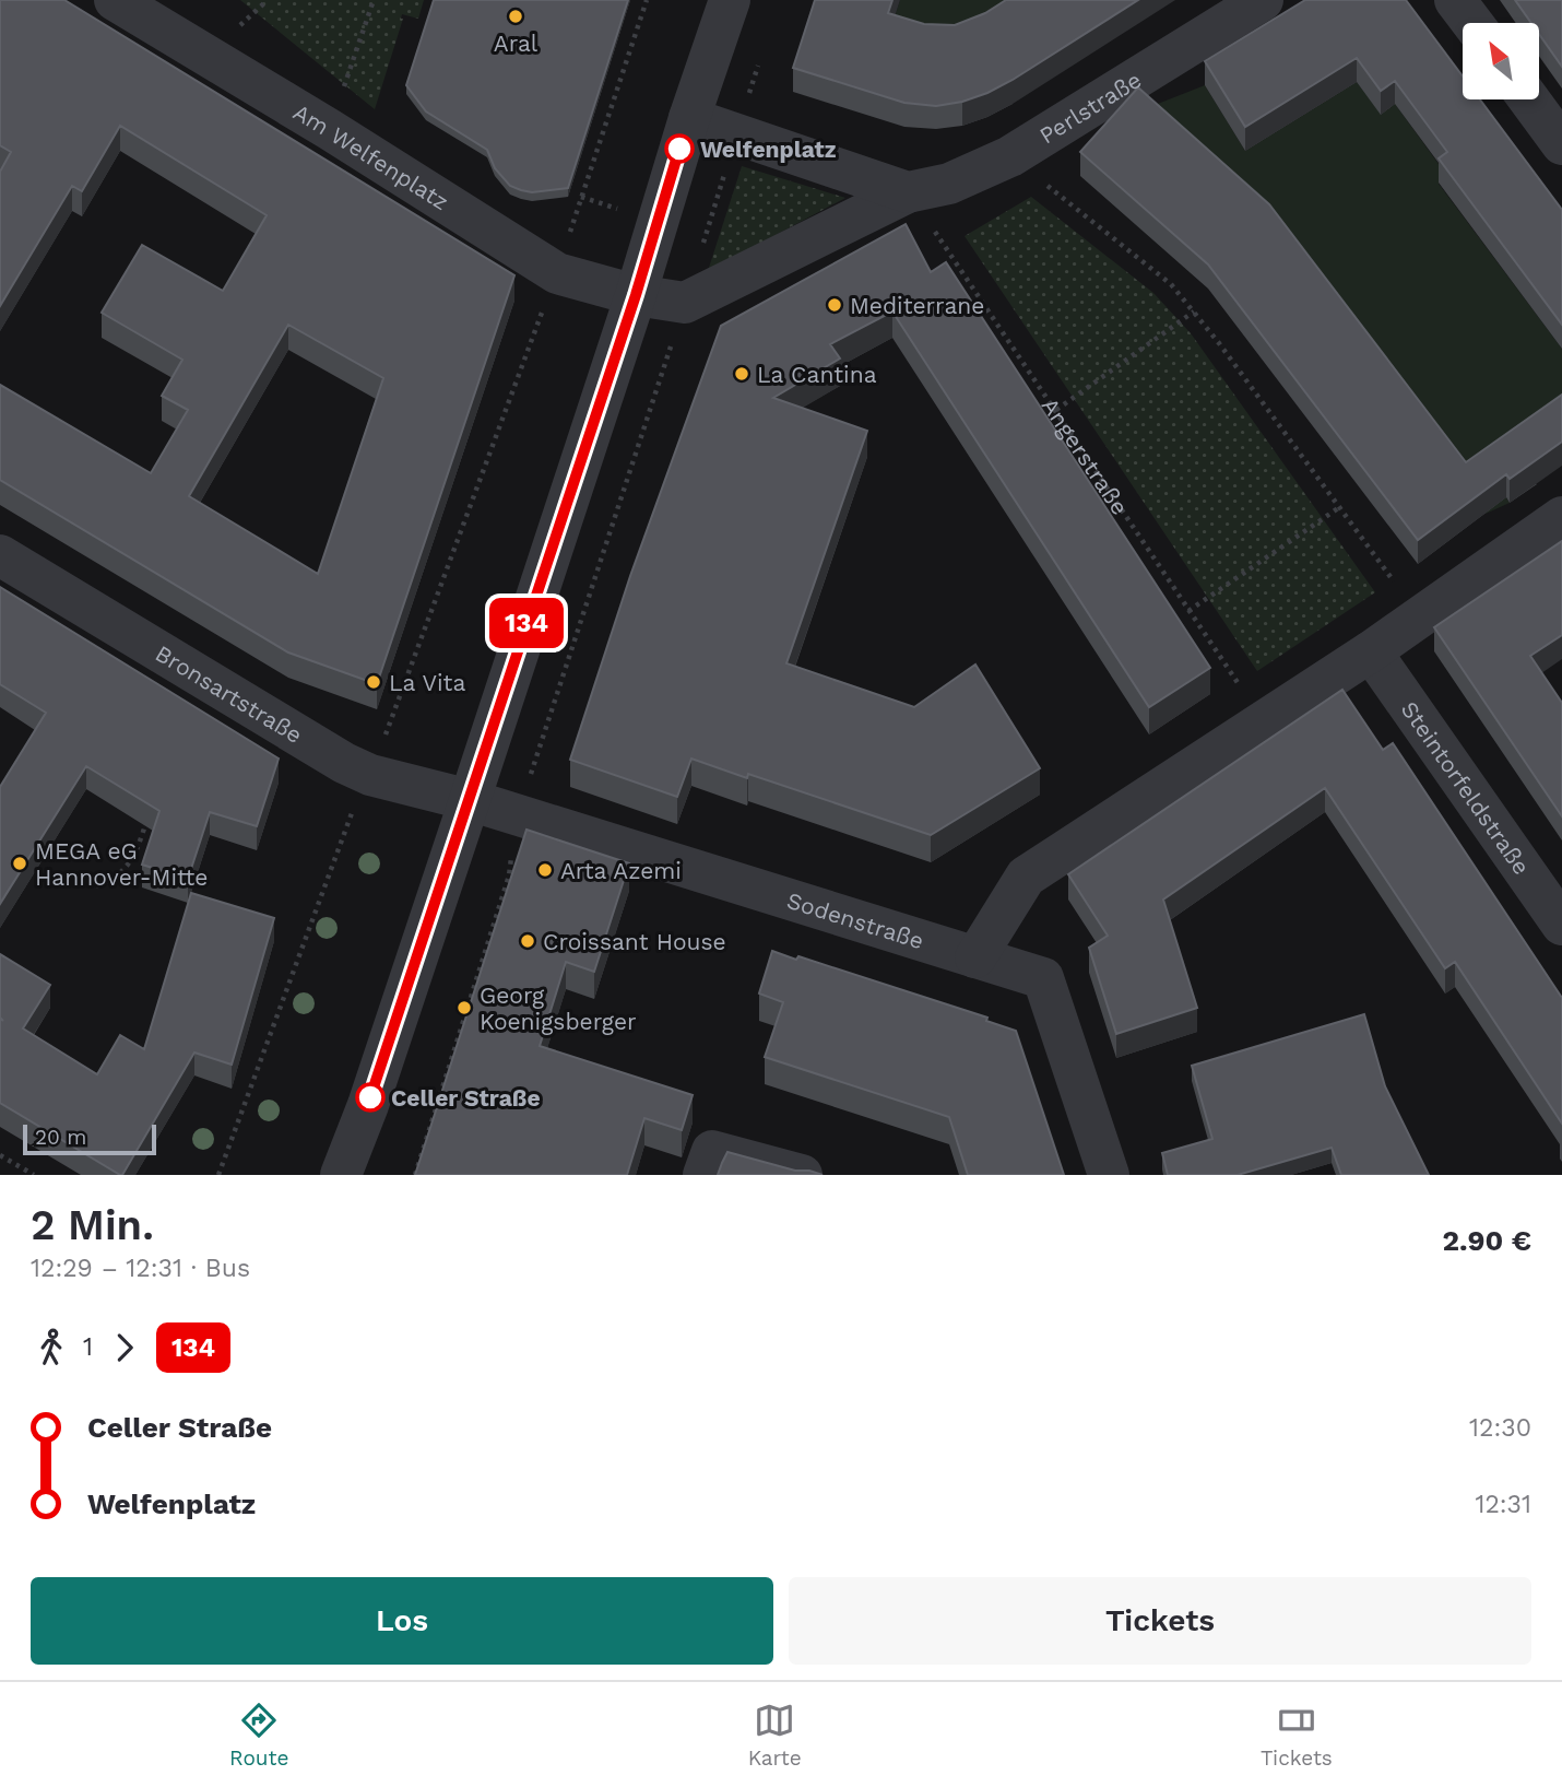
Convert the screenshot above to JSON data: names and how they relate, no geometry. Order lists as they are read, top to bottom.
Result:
{
  "streets": {
    "street": [
      "Perlstraße",
      "Am Welfenplatz",
      "Bronsartstraße",
      "Steintorfeldstraße",
      "Sodenstraße"
    ],
    "path": ["Angerstraße"]
  },
  "crossings": [
    ["Perlstraße", "Angerstraße"],
    ["Bronsartstraße", "Sodenstraße"]
  ],
  "places": [
    "Aral",
    "Welfenplatz",
    "Mediterrane",
    "La Cantina",
    "La Vita",
    "MEGA eG Hannover-Mitte",
    "Arta Azemi",
    "Croissant House",
    "Georg Koenigsberger",
    "Celler Straße"
  ],
  "lines": ["bus line 134"],
  "scale_bar": "20 m",
  "north": "top left",
  "page": {
    "on_map": "134",
    "scale": "20 m",
    "heading": ["2 Min.", "12:29 – 12:31 · Bus", "2.90 €"],
    "legs": ["1", "134"],
    "list": [
      {
        "name": "Celler Straße",
        "value": "12:30"
      },
      {
        "name": "Welfenplatz",
        "value": "12:31"
      }
    ],
    "buttons": ["Los", "Tickets"],
    "tabs": ["Route", "Karte", "Tickets"]
  }
}
